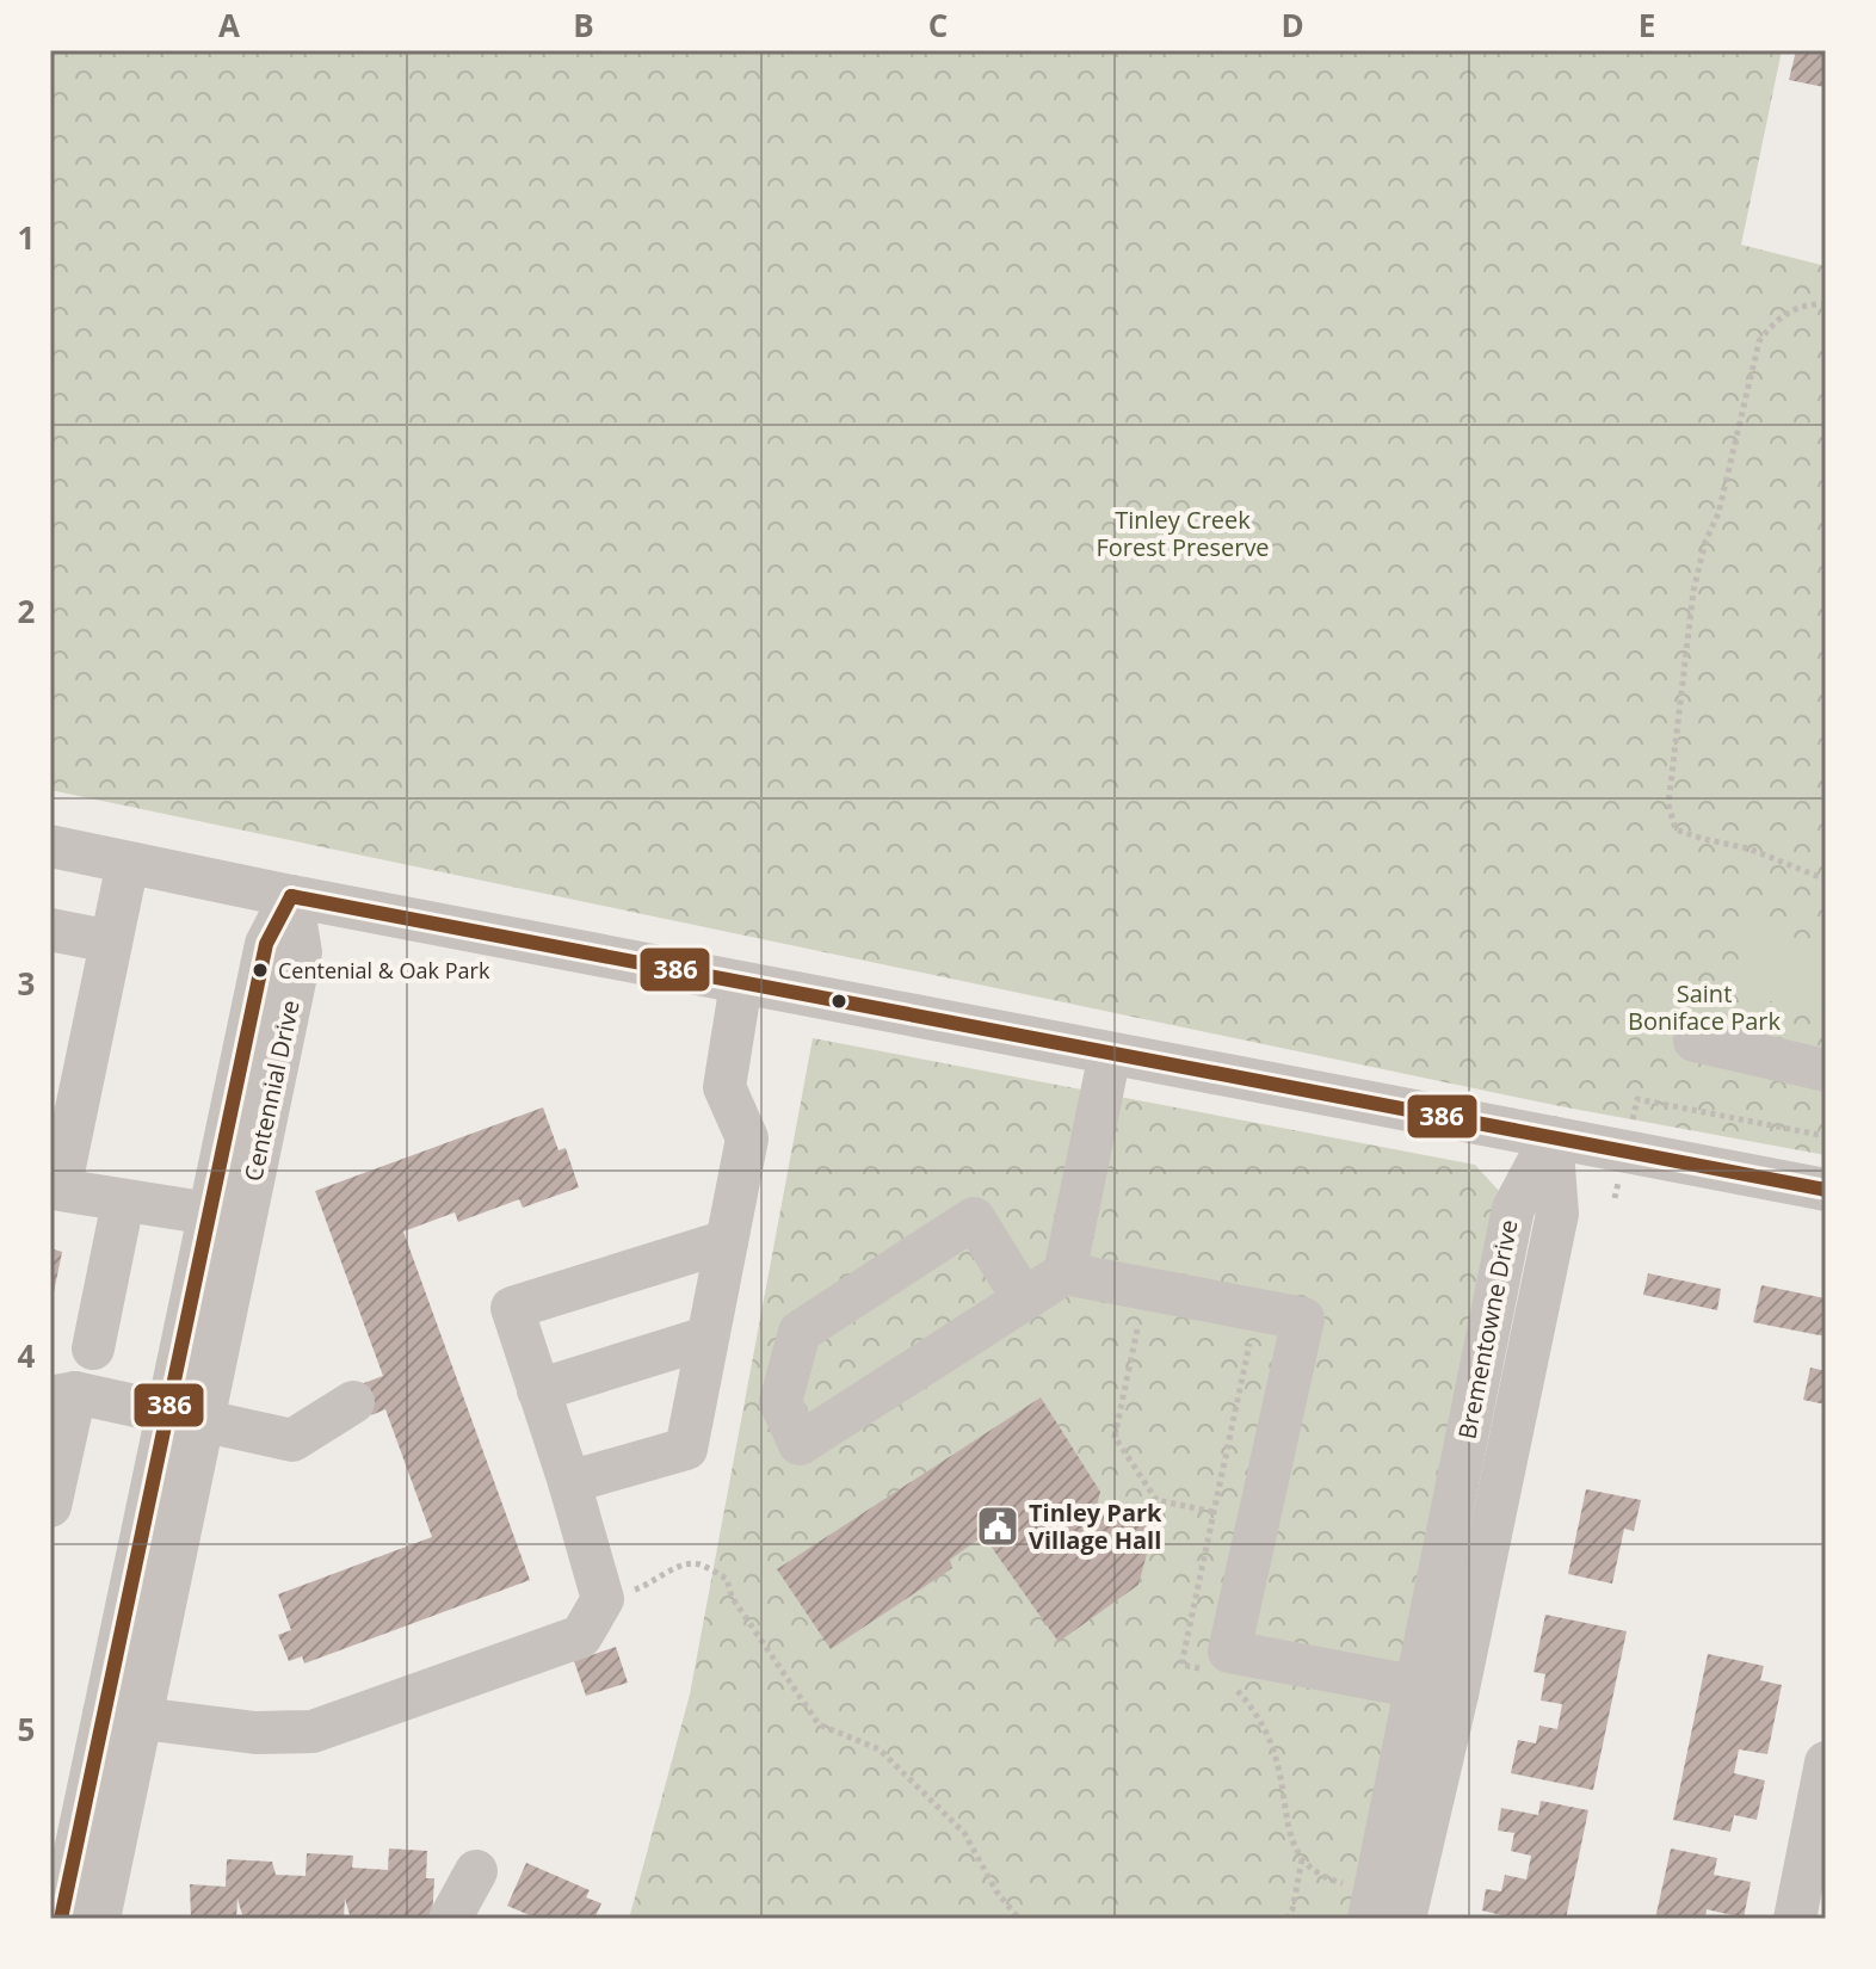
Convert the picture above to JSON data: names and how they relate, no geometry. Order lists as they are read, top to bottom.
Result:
{
  "streets": {
    "street": ["Centennial Drive", "Brementowne Drive"]
  },
  "parks": ["Tinley Creek Forest Preserve", "Saint Boniface Park"],
  "places": {
    "other": ["Centenial & Oak Park"],
    "public building": ["Tinley Park Village Hall"]
  },
  "lines": ["transit line 386"],
  "grid": {
    "columns": [
      "A",
      "B",
      "C",
      "D",
      "E"
    ],
    "rows": [
      "1",
      "2",
      "3",
      "4",
      "5"
    ]
  }
}
